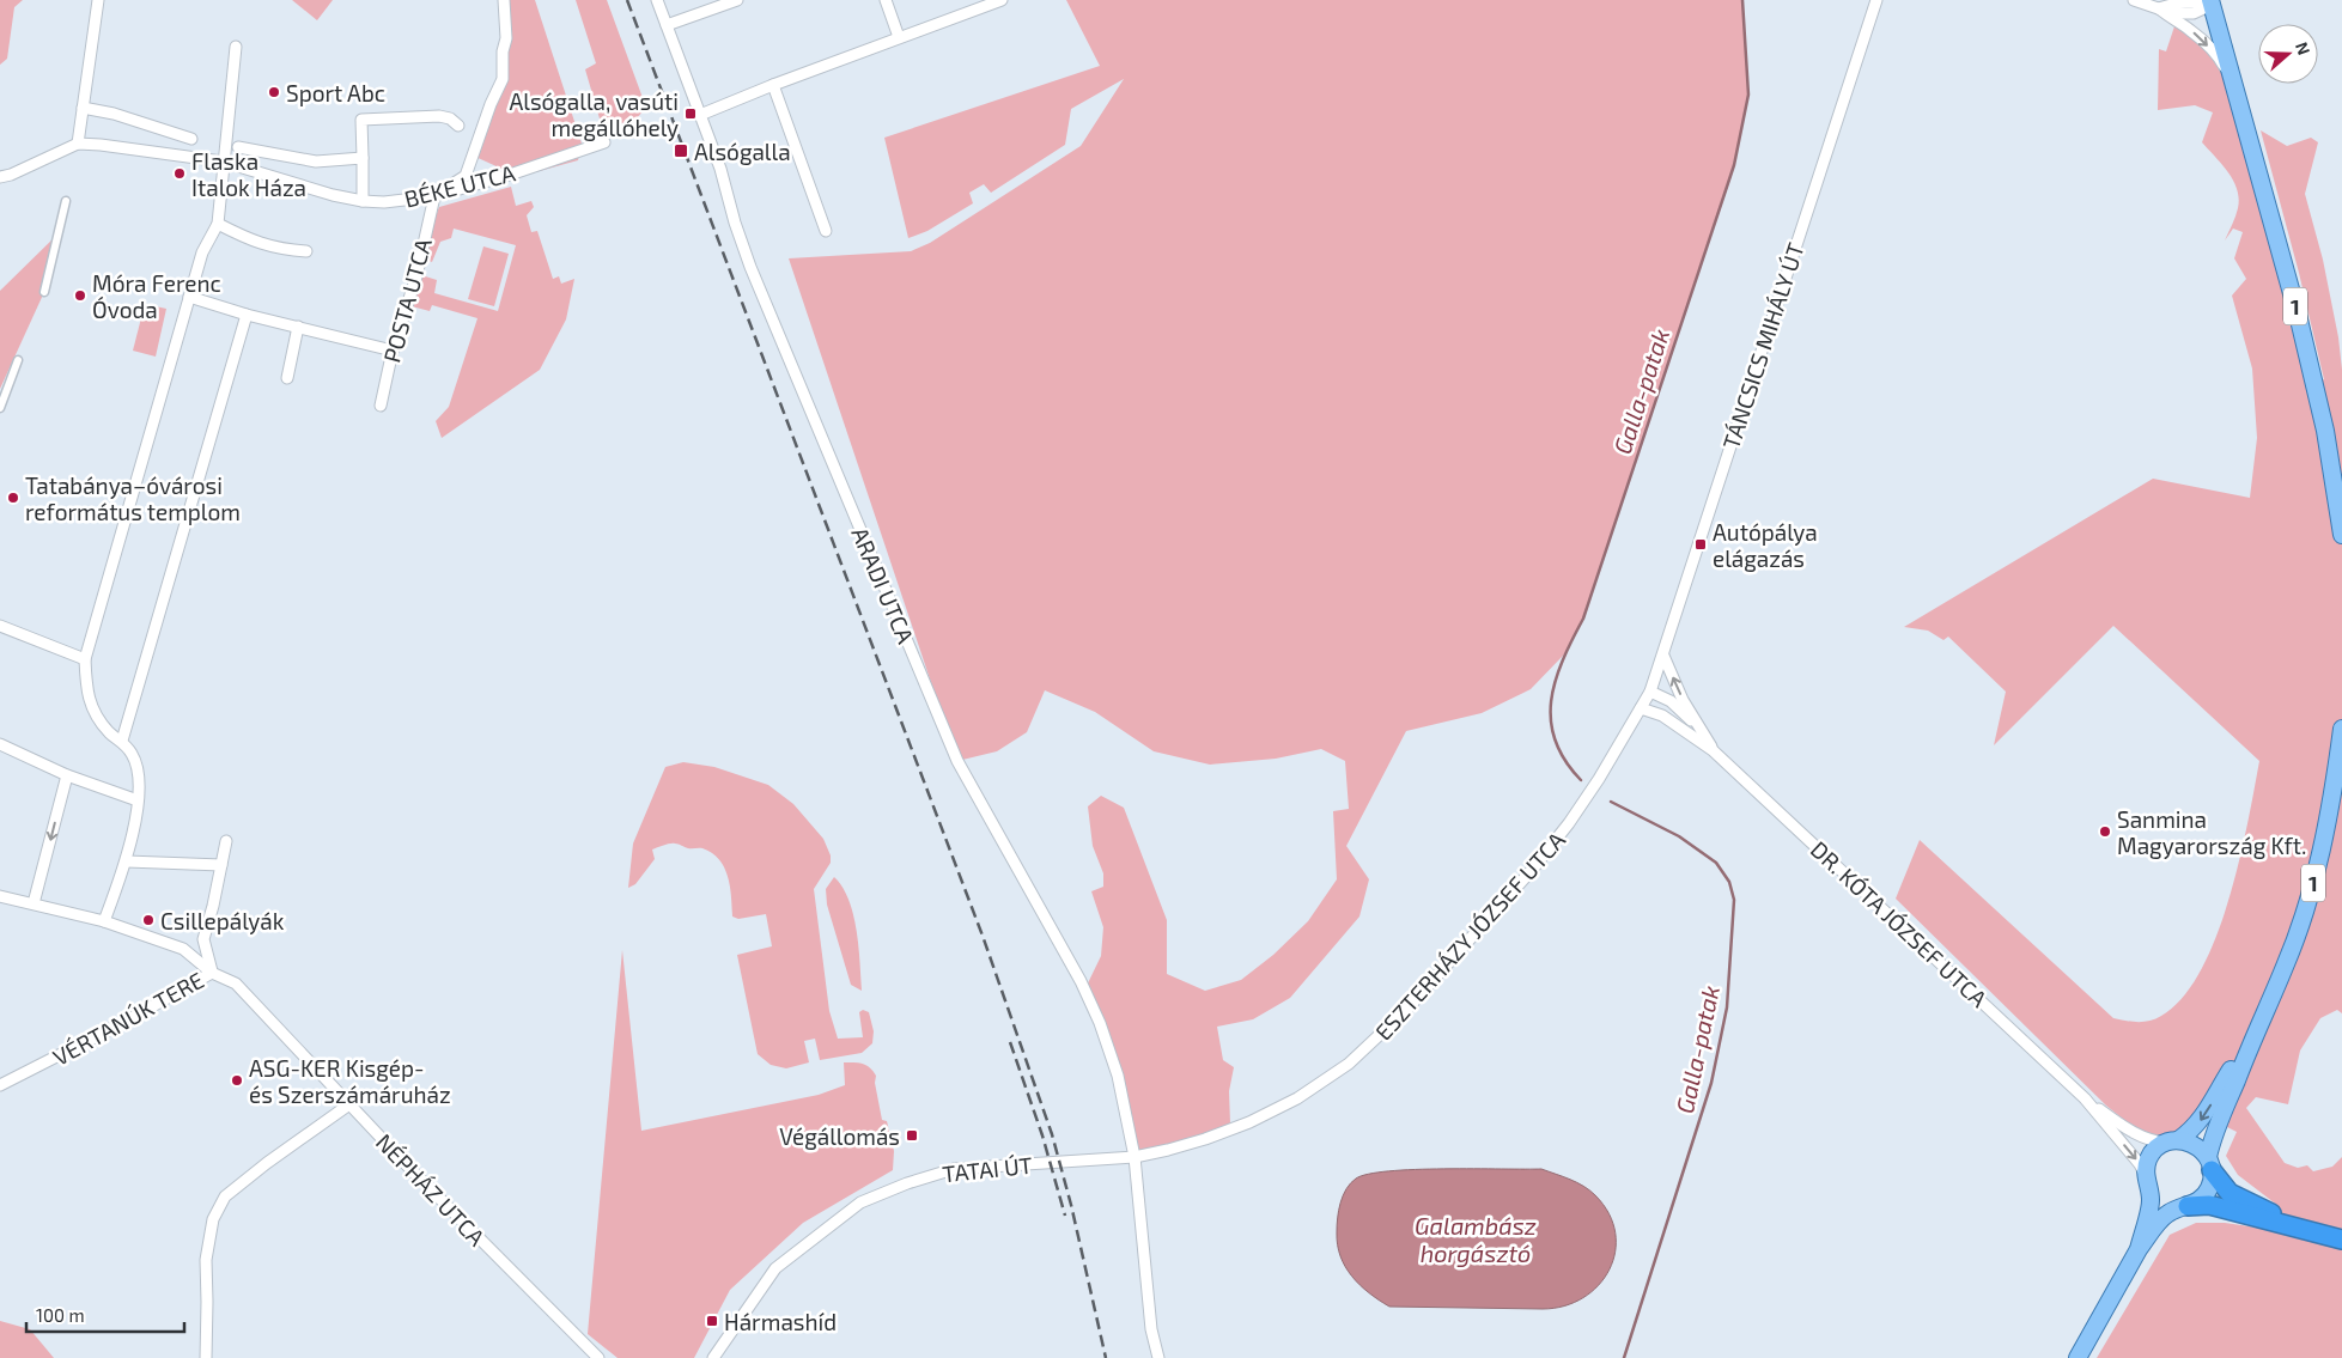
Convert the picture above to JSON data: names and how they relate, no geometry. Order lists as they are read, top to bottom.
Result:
{
  "streets": {
    "main road": ["1"],
    "street": [
      "BÉKE UTCA",
      "POSTA UTCA",
      "TÁNCSICS MIHÁLY ÚT",
      "ARADI UTCA",
      "DR. KÓTA JÓZSEF UTCA",
      "ESZTERHÁZY JÓZSEF UTCA",
      "VÉRTANÚK TERE",
      "TATAI ÚT",
      "NÉPHÁZ UTCA"
    ]
  },
  "crossings": [
    ["BÉKE UTCA", "POSTA UTCA"],
    ["TÁNCSICS MIHÁLY ÚT", "DR. KÓTA JÓZSEF UTCA"],
    ["TÁNCSICS MIHÁLY ÚT", "ESZTERHÁZY JÓZSEF UTCA"],
    ["ARADI UTCA", "ESZTERHÁZY JÓZSEF UTCA"],
    ["ARADI UTCA", "TATAI ÚT"],
    ["DR. KÓTA JÓZSEF UTCA", "ESZTERHÁZY JÓZSEF UTCA"],
    ["ESZTERHÁZY JÓZSEF UTCA", "TATAI ÚT"],
    ["VÉRTANÚK TERE", "NÉPHÁZ UTCA"]
  ],
  "water": ["Galla-patak", "Galambász horgásztó"],
  "places": {
    "other": [
      "Sport Abc",
      "Flaska Italok Háza",
      "Móra Ferenc Óvoda",
      "Tatabánya–óvárosi református templom",
      "Sanmina Magyarország Kft.",
      "Csillepályák",
      "ASG-KER Kisgép- és Szerszámáruház"
    ],
    "transit": [
      "Alsógalla, vasúti megállóhely",
      "Alsógalla",
      "Autópálya elágazás",
      "Végállomás",
      "Hármashíd"
    ]
  },
  "scale_bar": "100 m",
  "north": "right"
}
